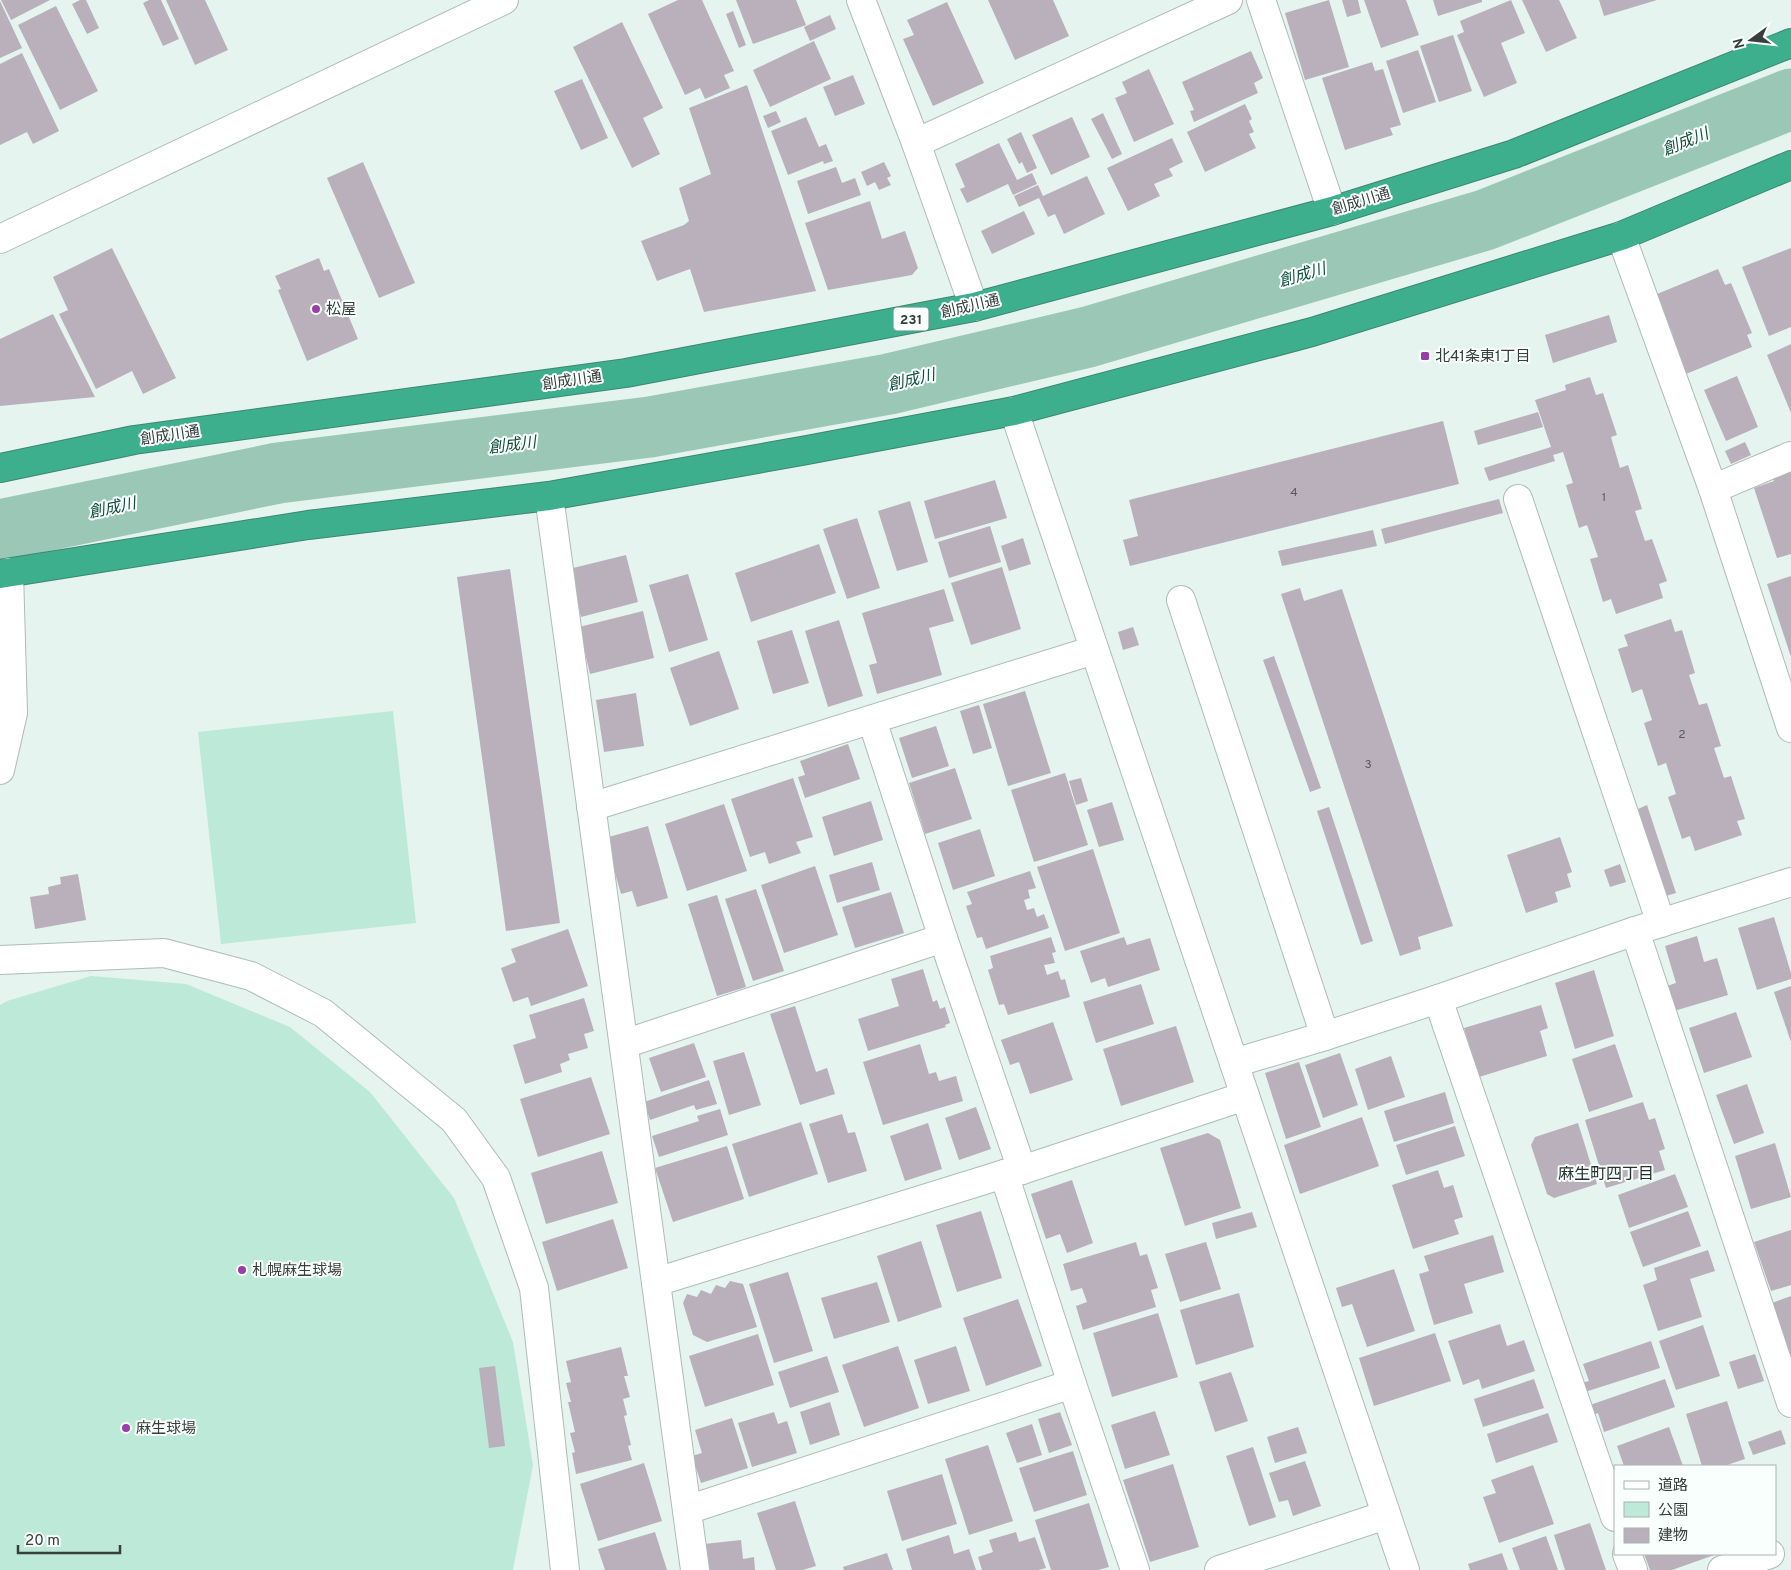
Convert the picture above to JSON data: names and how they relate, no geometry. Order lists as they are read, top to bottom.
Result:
{
  "streets": {
    "highway": ["創成川通", "231"]
  },
  "districts": ["麻生町四丁目"],
  "water": ["創成川"],
  "places": {
    "other": ["松屋", "札幌麻生球場", "麻生球場"],
    "transit": ["北41条東1丁目"]
  },
  "house_numbers": [
    "4",
    "1",
    "2",
    "3"
  ],
  "legend": ["道路", "公園", "建物"],
  "scale_bar": "20 m",
  "north": "left"
}
